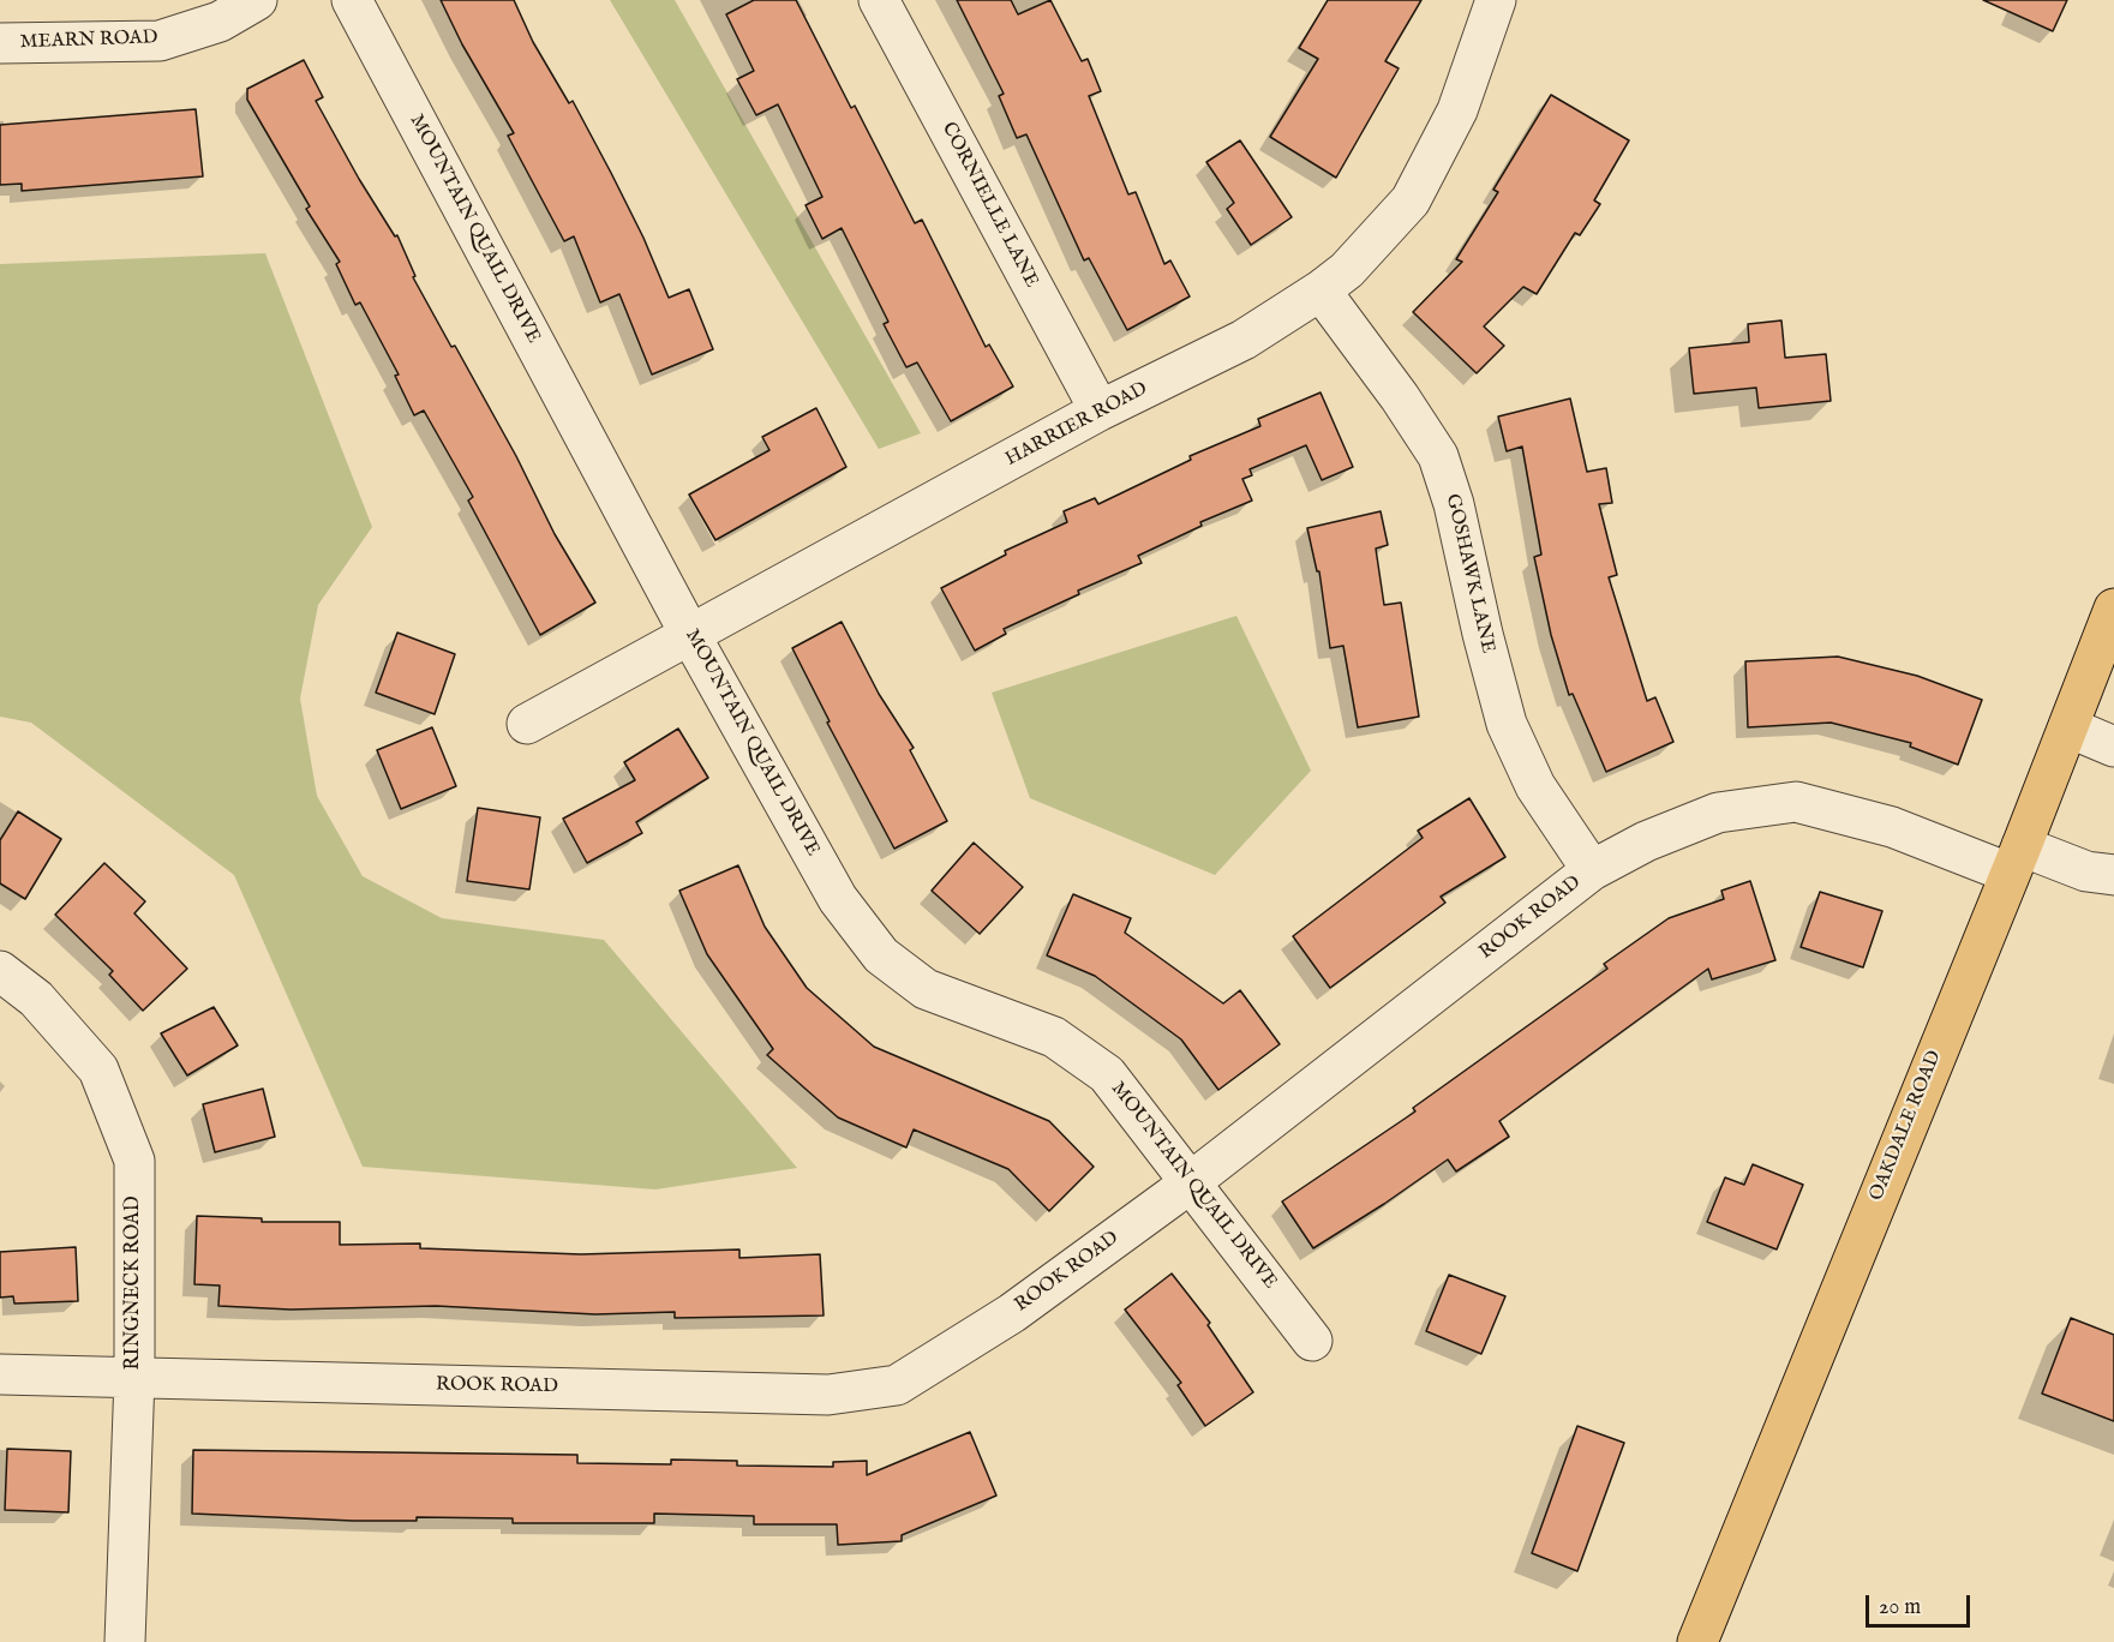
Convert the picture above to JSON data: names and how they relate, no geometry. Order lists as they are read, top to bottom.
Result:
{
  "streets": {
    "main road": ["OAKDALE ROAD"],
    "street": [
      "MEARN ROAD",
      "CORNIELLE LANE",
      "MOUNTAIN QUAIL DRIVE",
      "HARRIER ROAD",
      "GOSHAWK LANE",
      "ROOK ROAD",
      "RINGNECK ROAD"
    ]
  },
  "crossings": [
    ["CORNIELLE LANE", "HARRIER ROAD"],
    ["MOUNTAIN QUAIL DRIVE", "HARRIER ROAD"],
    ["MOUNTAIN QUAIL DRIVE", "ROOK ROAD"],
    ["HARRIER ROAD", "GOSHAWK LANE"],
    ["GOSHAWK LANE", "ROOK ROAD"],
    ["ROOK ROAD", "OAKDALE ROAD"],
    ["ROOK ROAD", "RINGNECK ROAD"]
  ],
  "scale_bar": "20 m"
}
